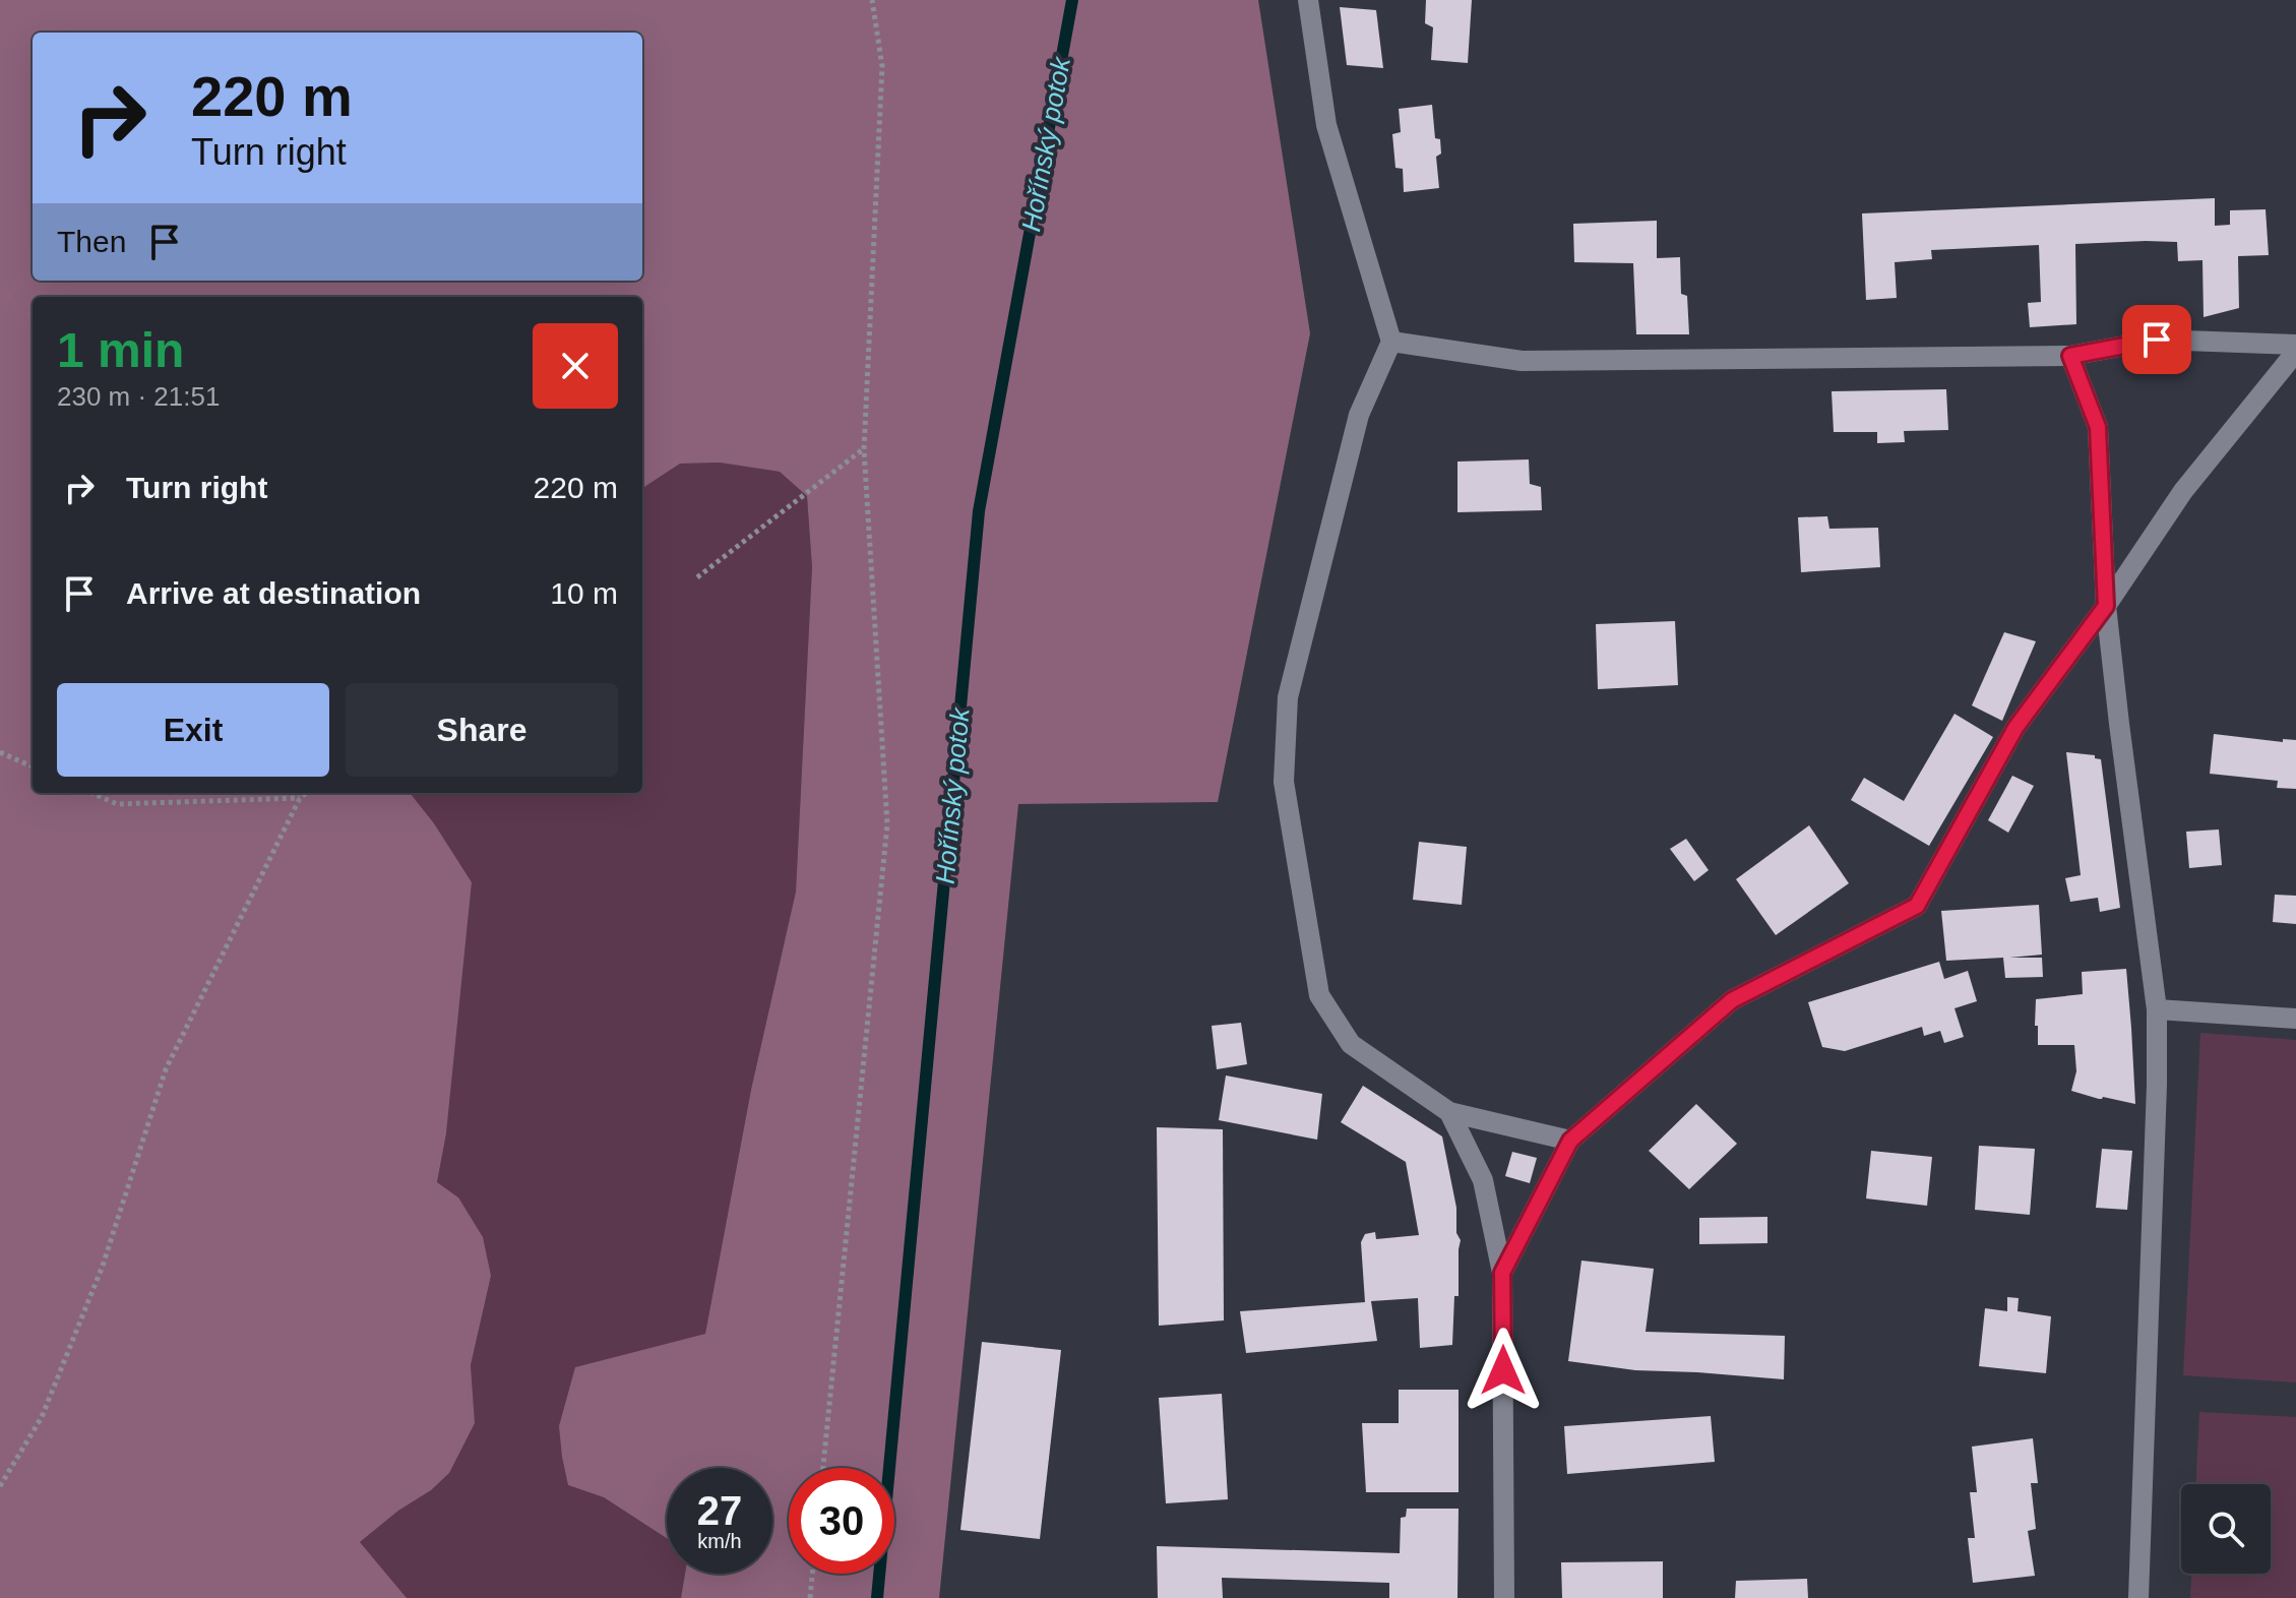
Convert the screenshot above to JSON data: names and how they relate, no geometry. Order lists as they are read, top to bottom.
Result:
{
  "water": ["Hořínský potok"],
  "page": {
    "turn": ["220 m", "Turn right"],
    "then": "Then",
    "heading": ["1 min", "230 m · 21:51"],
    "list": [
      {
        "name": "Turn right",
        "value": "220 m"
      },
      {
        "name": "Arrive at destination",
        "value": "10 m"
      }
    ],
    "buttons": ["Exit", "Share"],
    "speed": "27 km/h",
    "limit": "30"
  }
}
